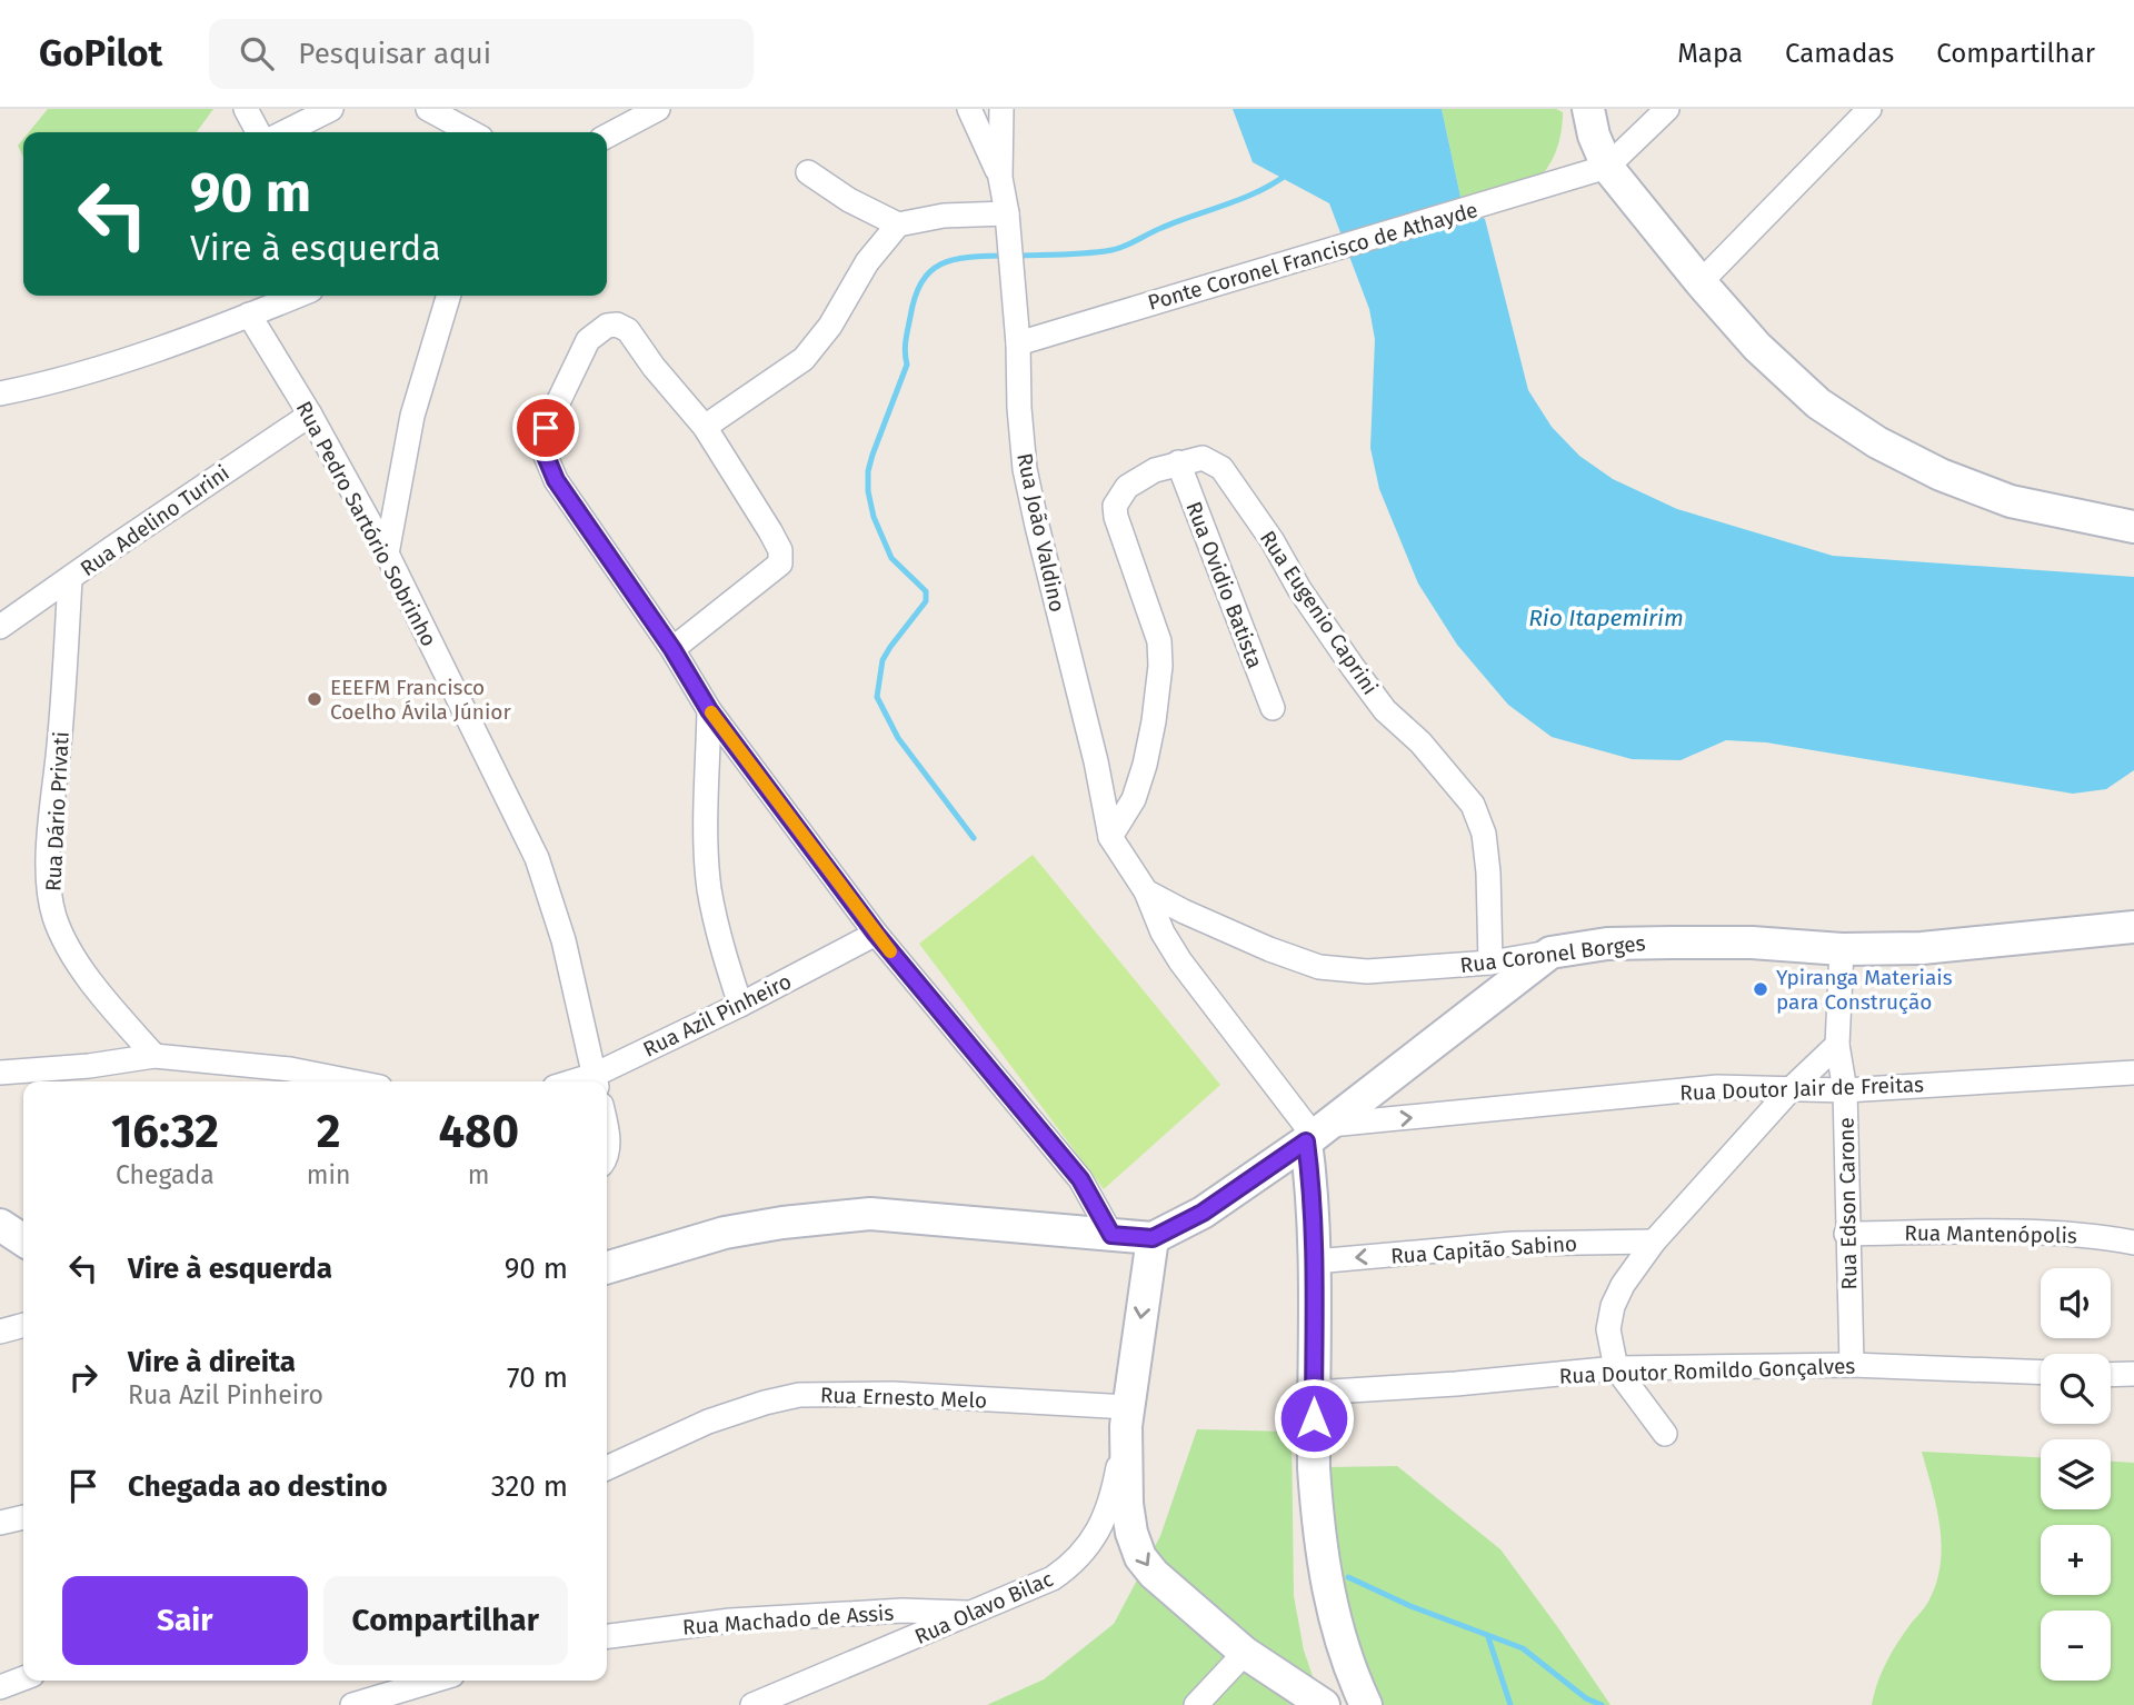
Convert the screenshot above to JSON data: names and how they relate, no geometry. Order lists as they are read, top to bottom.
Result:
{
  "streets": {
    "street": [
      "Ponte Coronel Francisco de Athayde",
      "Rua Adelino Turini",
      "Rua Pedro Sartório Sobrinho",
      "Rua João Valdino",
      "Rua Ovidio Batista",
      "Rua Eugenio Caprini",
      "Rua Dário Privati",
      "Rua Coronel Borges",
      "Rua Azil Pinheiro",
      "Rua Doutor Jair de Freitas",
      "Rua Edson Carone",
      "Rua Mantenópolis",
      "Rua Capitão Sabino",
      "Rua Doutor Romildo Gonçalves",
      "Rua Ernesto Melo",
      "Rua Olavo Bilac",
      "Rua Machado de Assis"
    ]
  },
  "crossings": [
    ["Ponte Coronel Francisco de Athayde", "Rua João Valdino"],
    ["Rua Adelino Turini", "Rua Pedro Sartório Sobrinho"],
    ["Rua Adelino Turini", "Rua Dário Privati"],
    ["Rua Pedro Sartório Sobrinho", "Rua Azil Pinheiro"],
    ["Rua Ovidio Batista", "Rua Eugenio Caprini"],
    ["Rua Eugenio Caprini", "Rua Coronel Borges"],
    ["Rua Coronel Borges", "Rua Edson Carone"],
    ["Rua Doutor Jair de Freitas", "Rua Edson Carone"],
    ["Rua Edson Carone", "Rua Mantenópolis"],
    ["Rua Edson Carone", "Rua Doutor Romildo Gonçalves"],
    ["Rua Ernesto Melo", "Rua Olavo Bilac"],
    ["Rua Olavo Bilac", "Rua Machado de Assis"]
  ],
  "one_way": ["Rua Doutor Jair de Freitas", "Rua Capitão Sabino"],
  "water": ["Rio Itapemirim"],
  "places": ["EEEFM Francisco Coelho Ávila Júnior", "Ypiranga Materiais para Construção"],
  "page": {
    "header": "GoPilot",
    "search": "Pesquisar aqui",
    "nav": ["Mapa", "Camadas", "Compartilhar"],
    "turn": ["90 m", "Vire à esquerda"],
    "eta": [
      "16:32",
      "Chegada",
      "2",
      "min",
      "480",
      "m"
    ],
    "list": [
      {
        "name": "Vire à esquerda",
        "value": "90 m"
      },
      {
        "name": "Vire à direita",
        "note": "Rua Azil Pinheiro",
        "value": "70 m"
      },
      {
        "name": "Chegada ao destino",
        "value": "320 m"
      }
    ],
    "map_buttons": ["+", "−"],
    "buttons": ["Sair", "Compartilhar"]
  }
}
